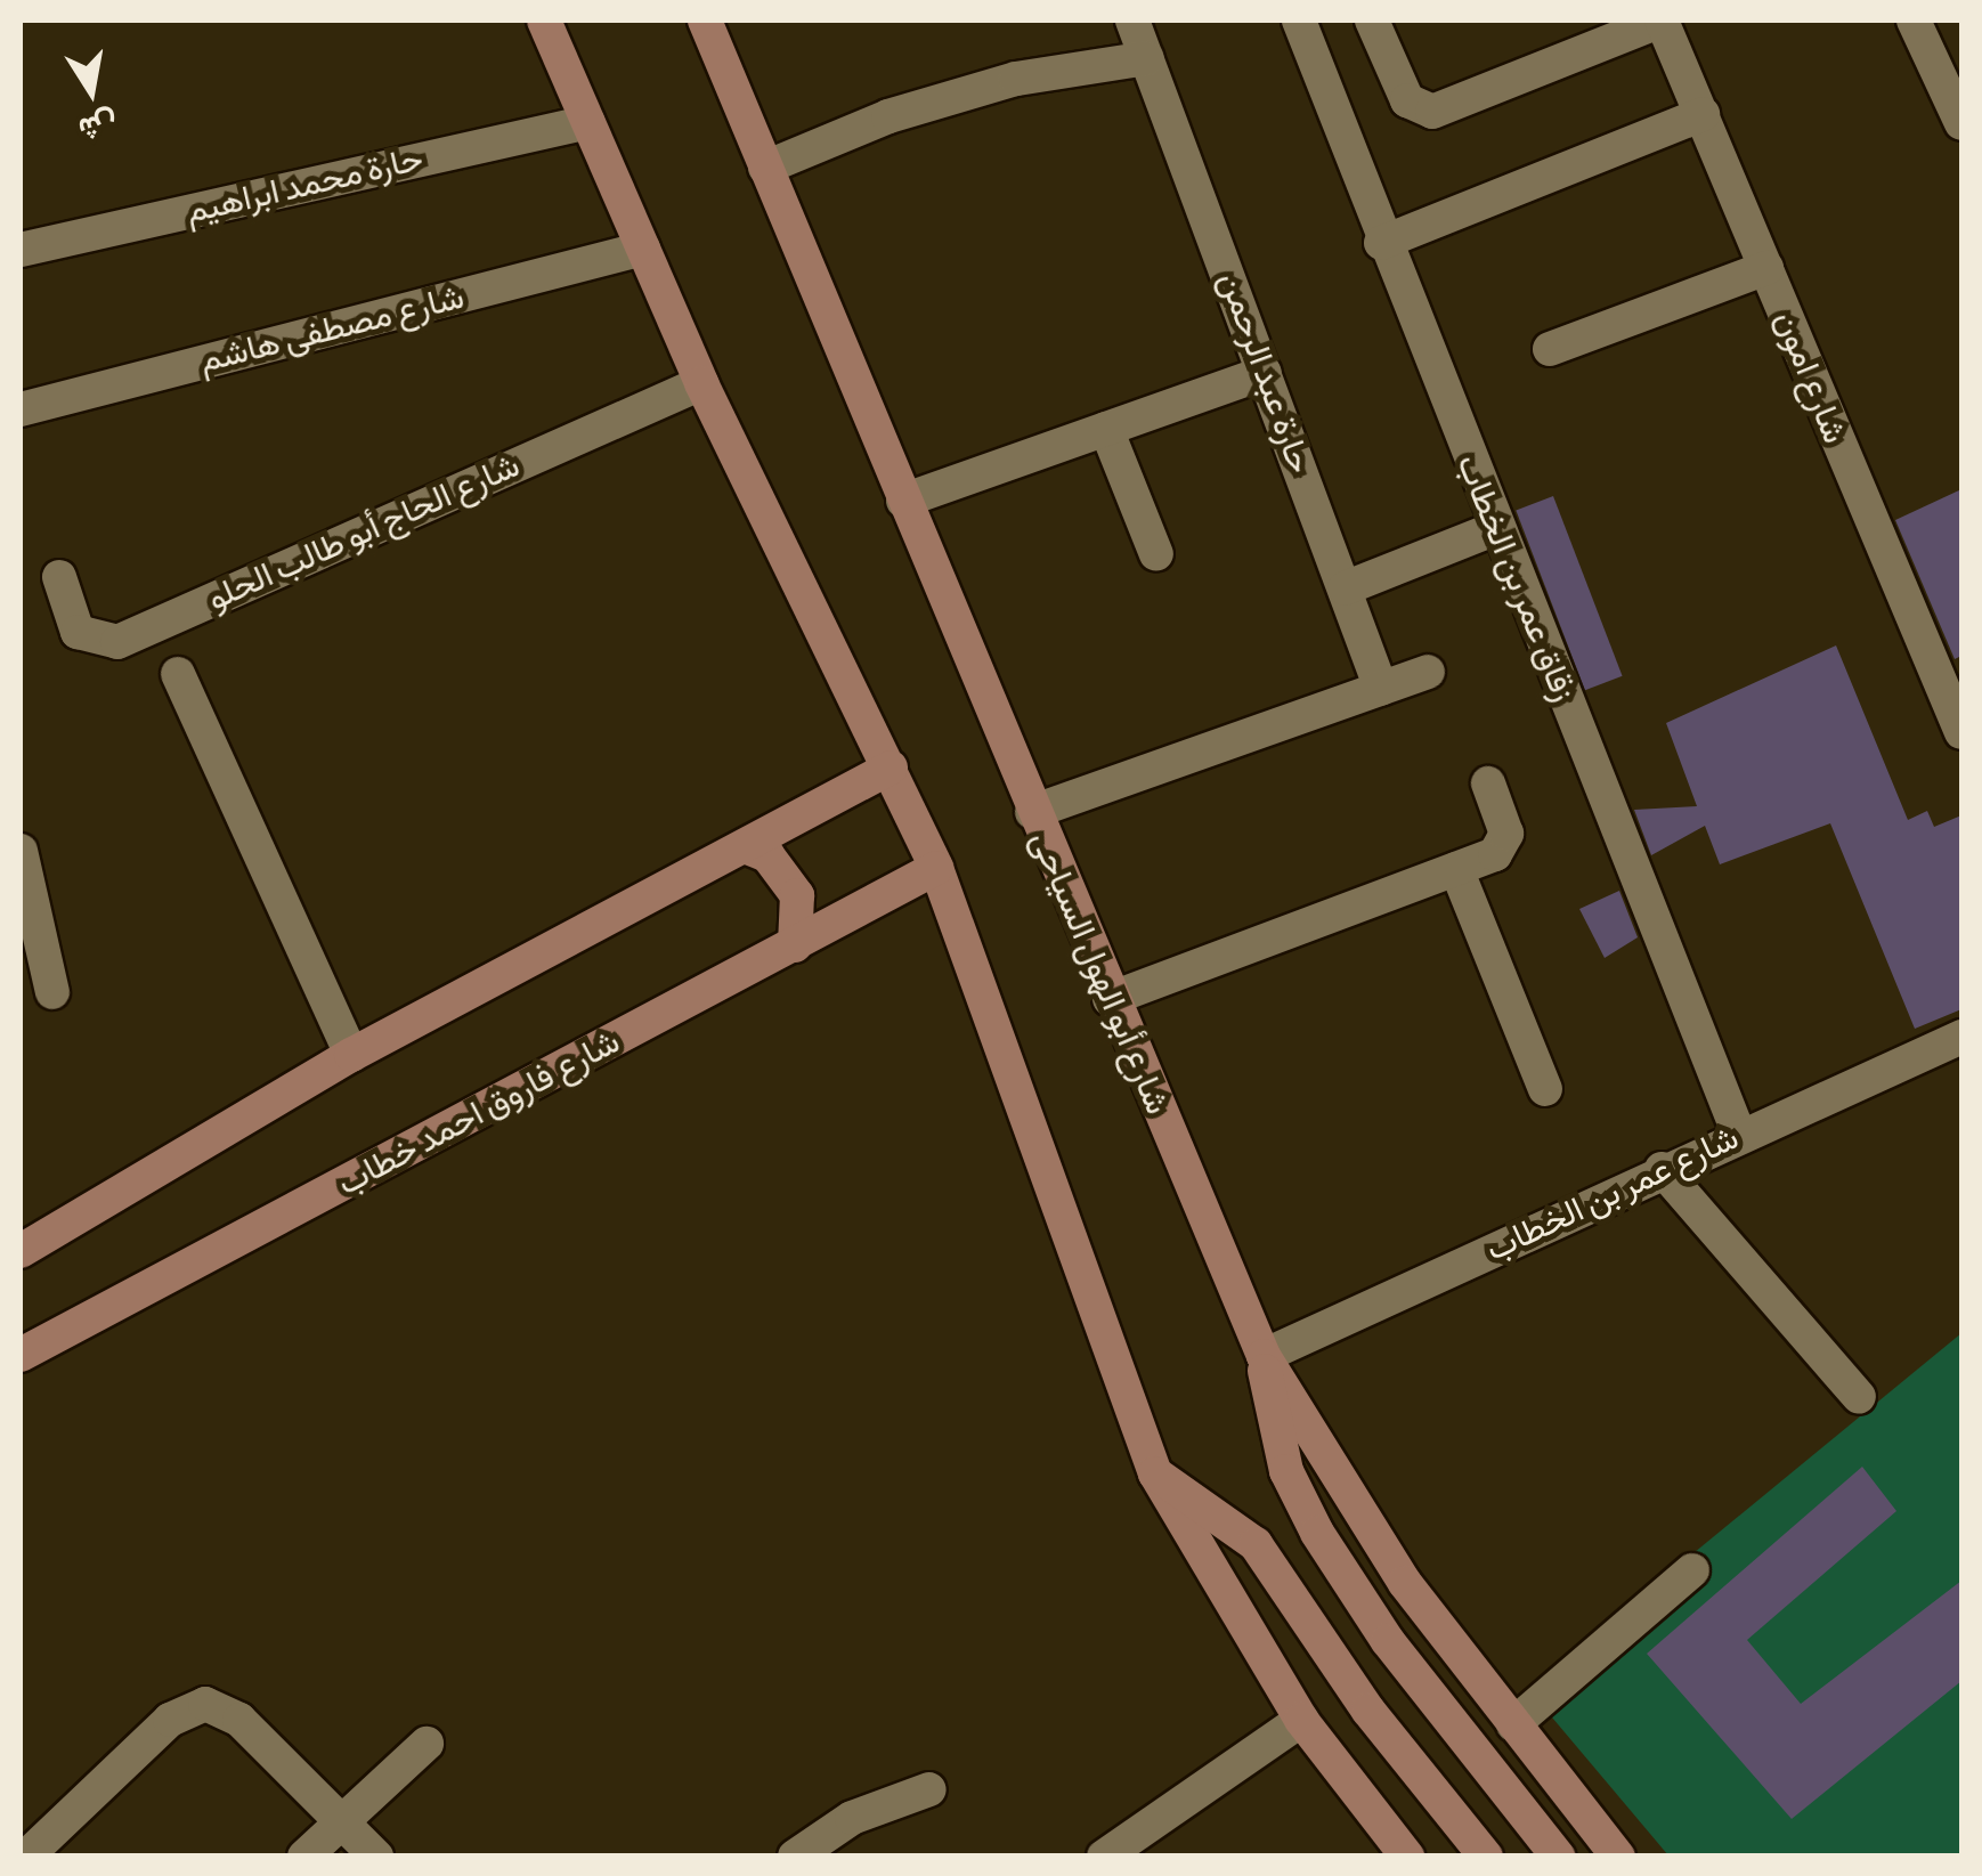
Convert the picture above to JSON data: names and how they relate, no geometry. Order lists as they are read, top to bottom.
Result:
{
  "streets": {
    "main road": ["شارع أبو الهول السياحى", "شارع فاروق احمد خطاب"],
    "street": [
      "حارة محمد ابراهيم",
      "شارع مصطفى هاشم",
      "حارة عبد الرحمن",
      "شارع امون",
      "شارع الحاج أبو طالب الحلو",
      "زقاق عمر بن الخطاب",
      "شارع عمر بن الخطاب"
    ]
  },
  "crossings": [
    ["زقاق عمر بن الخطاب", "شارع عمر بن الخطاب"],
    ["شارع أبو الهول السياحى", "شارع عمر بن الخطاب"]
  ],
  "north": "bottom"
}
